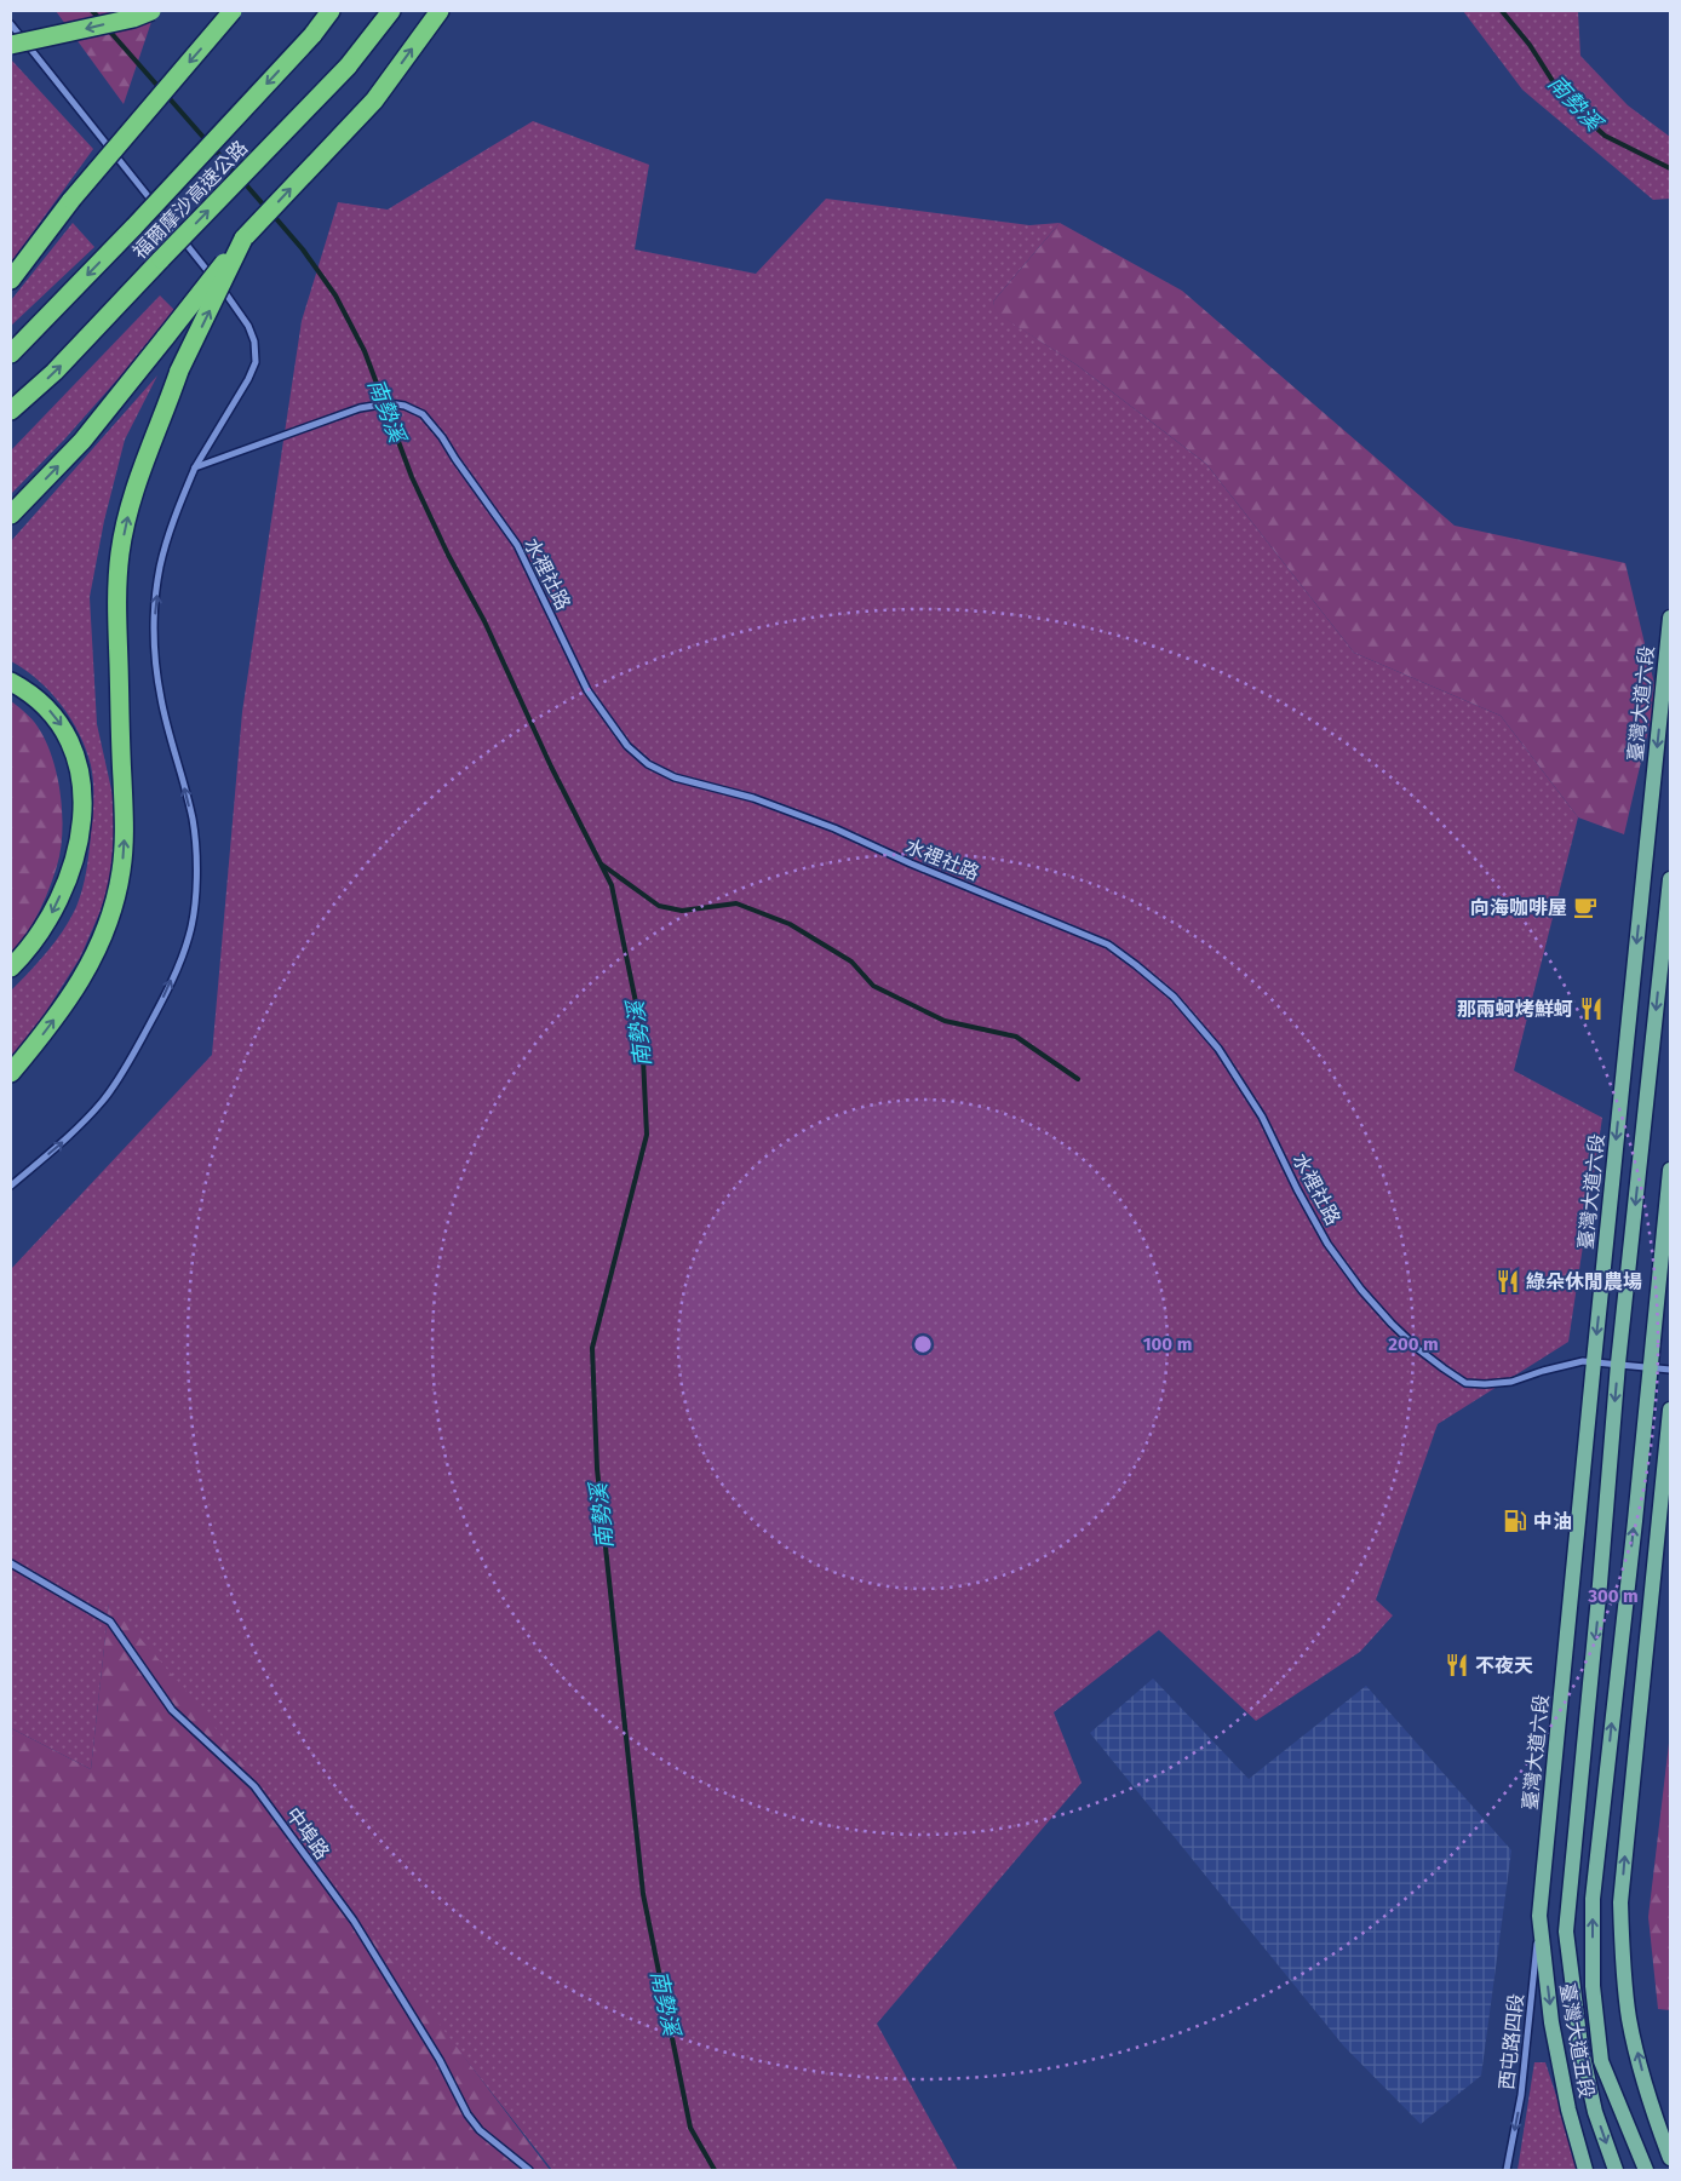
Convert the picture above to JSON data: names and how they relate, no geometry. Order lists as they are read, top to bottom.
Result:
{
  "streets": {
    "highway": ["福爾摩沙高速公路"],
    "main road": ["臺灣大道六段", "臺灣大道五段"],
    "street": ["水裡社路", "中埠路", "西屯路四段"]
  },
  "crossings": [
    ["水裡社路", "臺灣大道六段"],
    ["水裡社路", "臺灣大道五段"],
    ["臺灣大道六段", "臺灣大道五段"],
    ["臺灣大道六段", "西屯路四段"],
    ["臺灣大道五段", "西屯路四段"]
  ],
  "one_way": ["西屯路四段"],
  "water": ["南勢溪"],
  "places": {
    "cafe": ["向海咖啡屋"],
    "restaurant": ["那兩蚵烤鮮蚵", "綠朵休閒農場", "不夜天"],
    "fuel station": ["中油"]
  },
  "rings": ["100 m", "200 m", "300 m"]
}
